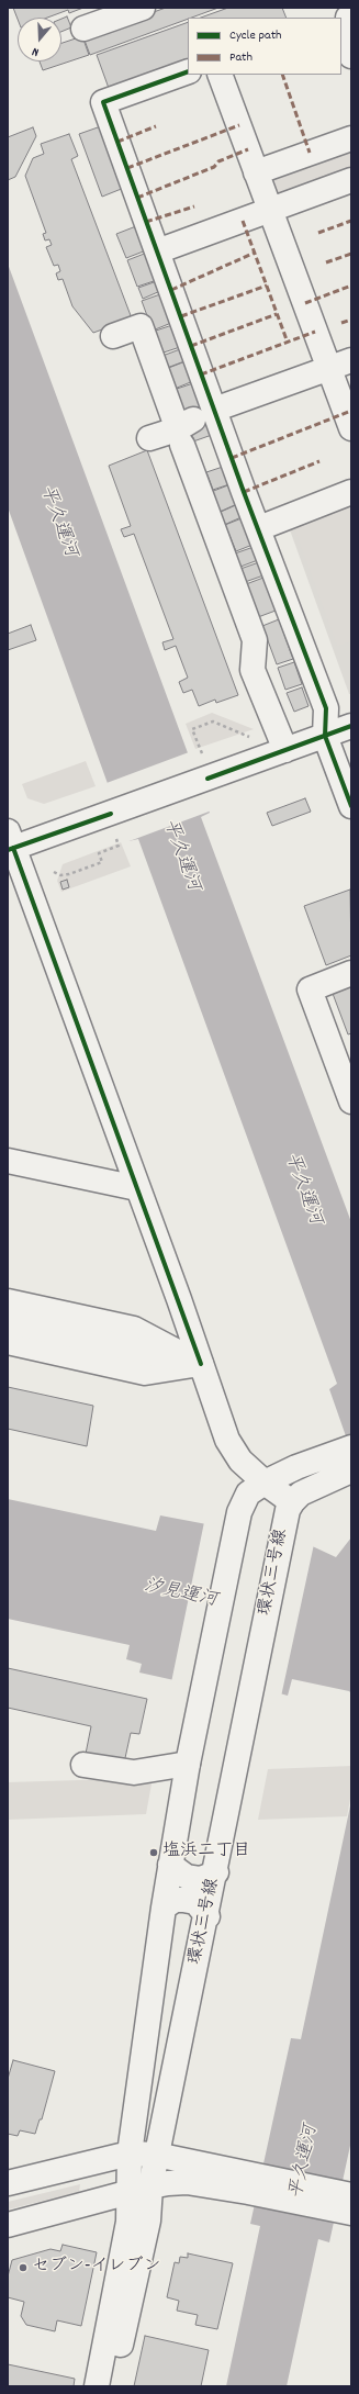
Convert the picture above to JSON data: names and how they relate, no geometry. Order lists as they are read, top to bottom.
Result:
{
  "streets": {
    "main road": ["環状三号線"]
  },
  "water": ["平久運河", "汐見運河"],
  "places": ["塩浜二丁目", "セブン-イレブン"],
  "legend": ["Cycle path", "Path"],
  "north": "bottom"
}
